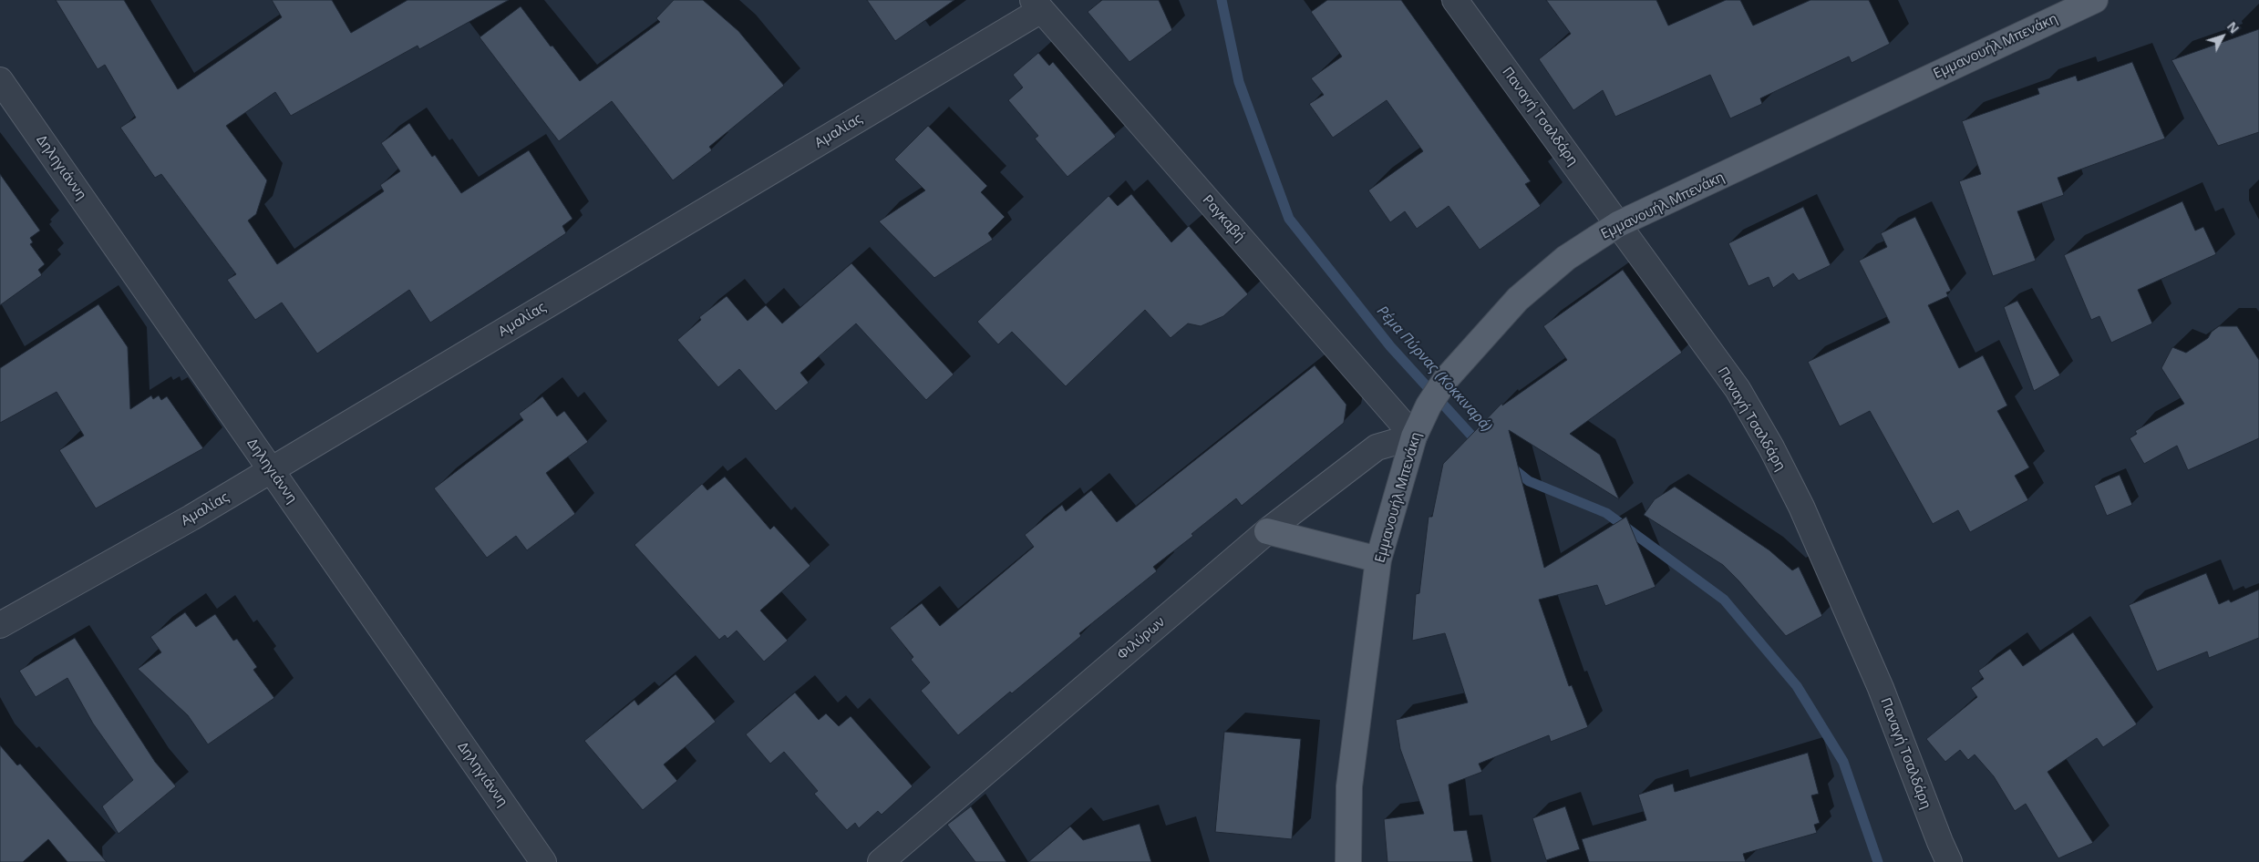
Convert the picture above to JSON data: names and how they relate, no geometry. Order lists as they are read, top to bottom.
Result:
{
  "streets": {
    "main road": ["Εμμανουήλ Μπενάκη"],
    "street": [
      "Παναγή Τσαλδάρη",
      "Αμαλίας",
      "Δηληγιάννη",
      "Ραγκαβή",
      "Φιλύρων"
    ]
  },
  "crossings": [
    ["Εμμανουήλ Μπενάκη", "Παναγή Τσαλδάρη"],
    ["Εμμανουήλ Μπενάκη", "Ραγκαβή"],
    ["Εμμανουήλ Μπενάκη", "Φιλύρων"],
    ["Αμαλίας", "Δηληγιάννη"],
    ["Αμαλίας", "Ραγκαβή"],
    ["Ραγκαβή", "Φιλύρων"]
  ],
  "water": ["Ρέμα Πύρνας (Κοκκιναρά)"],
  "north": "top right"
}
